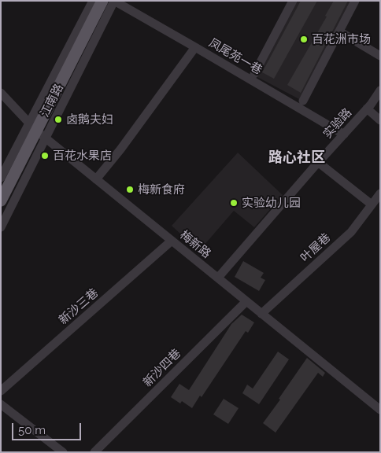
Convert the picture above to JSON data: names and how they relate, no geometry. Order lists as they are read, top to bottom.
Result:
{
  "streets": {
    "main road": ["江南路"],
    "street": [
      "凤尾苑一巷",
      "实验路",
      "梅新路",
      "叶屋巷",
      "新沙三巷",
      "新沙四巷"
    ]
  },
  "crossings": [
    ["凤尾苑一巷", "实验路"],
    ["江南路", "梅新路"],
    ["实验路", "梅新路"],
    ["梅新路", "叶屋巷"],
    ["梅新路", "新沙三巷"],
    ["梅新路", "新沙四巷"]
  ],
  "districts": ["路心社区"],
  "places": [
    "百花洲市场",
    "卤鹅夫妇",
    "百花水果店",
    "梅新食府",
    "实验幼儿园"
  ],
  "scale_bar": "50 m"
}
